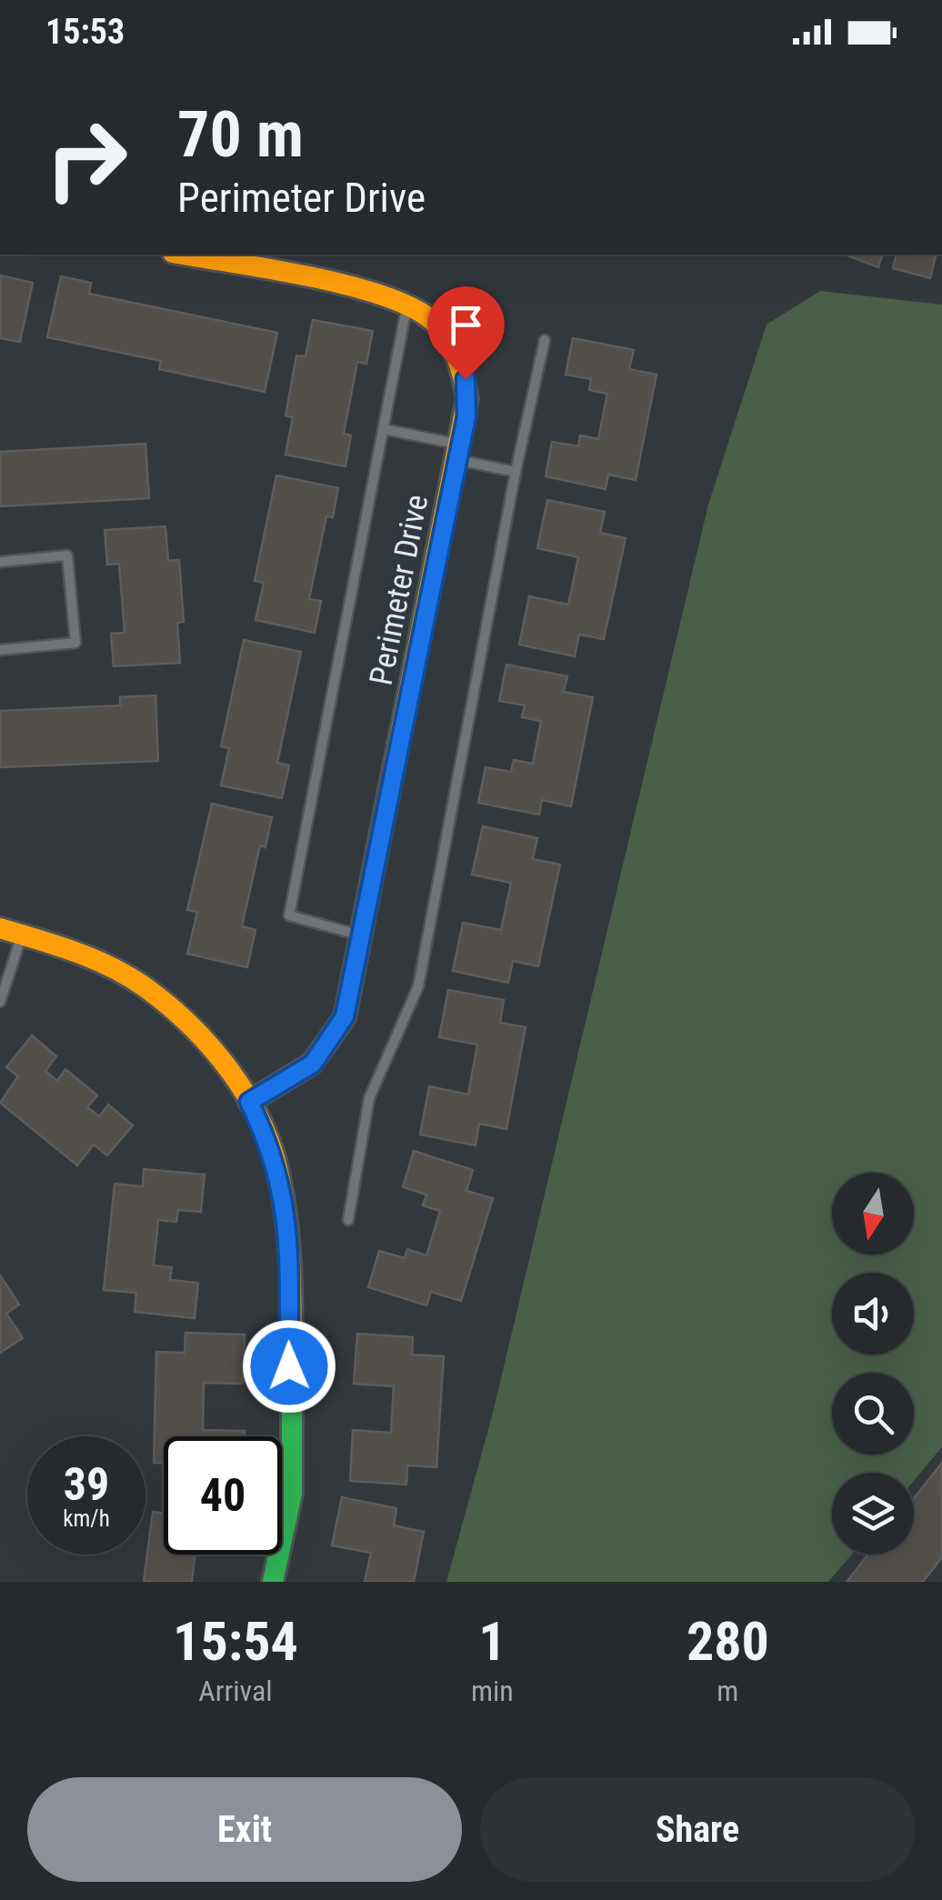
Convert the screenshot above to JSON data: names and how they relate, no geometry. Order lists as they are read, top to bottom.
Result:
{
  "streets": {
    "street": ["Perimeter Drive"]
  },
  "north": "bottom",
  "page": {
    "status": "15:53",
    "turn": ["70 m", "Perimeter Drive"],
    "speed": "39 km/h",
    "limit": "40",
    "eta": [
      "15:54",
      "Arrival",
      "1",
      "min",
      "280",
      "m"
    ],
    "buttons": ["Exit", "Share"]
  }
}
